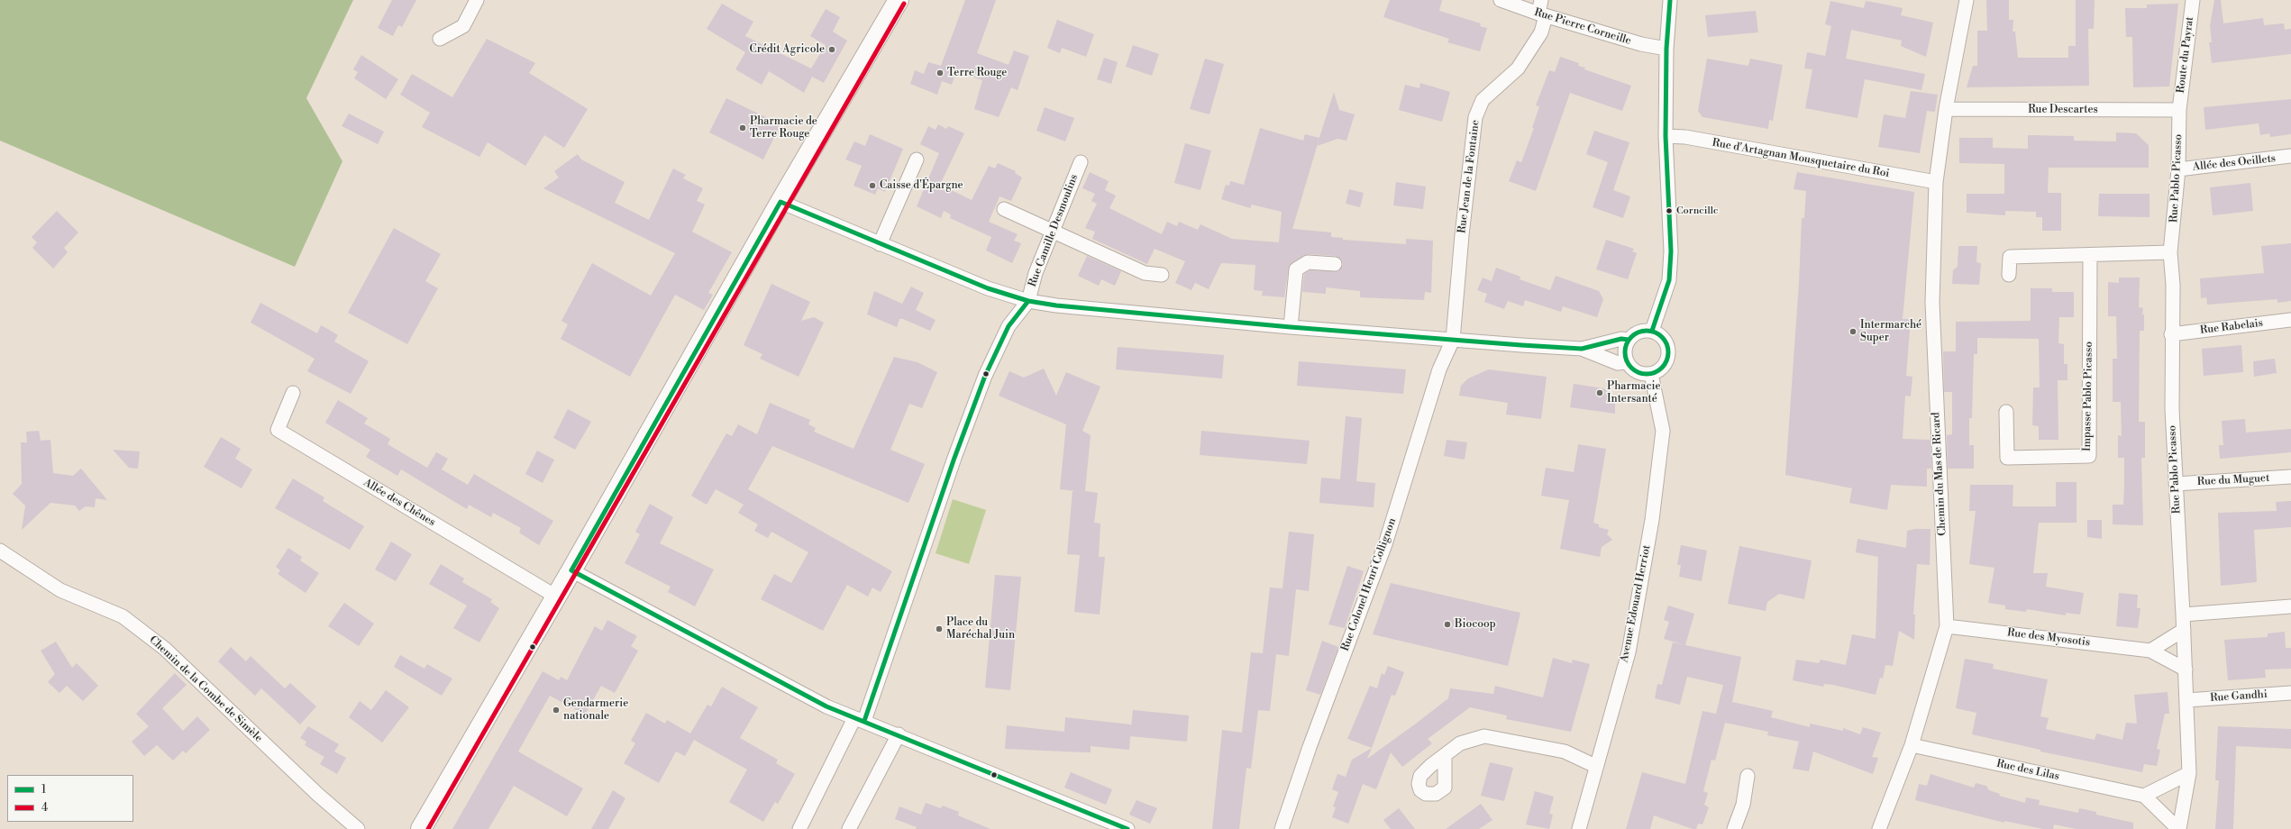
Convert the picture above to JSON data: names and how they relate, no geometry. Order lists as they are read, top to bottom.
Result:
{
  "streets": {
    "street": [
      "Rue Pierre Corneille",
      "Route du Payrat",
      "Rue Descartes",
      "Rue d'Artagnan Mousquetaire du Roi",
      "Allée des Oeillets",
      "Rue Jean de la Fontaine",
      "Rue Pablo Picasso",
      "Rue Camille Desmoulins",
      "Rue Rabelais",
      "Impasse Pablo Picasso",
      "Chemin du Mas de Ricard",
      "Rue du Muguet",
      "Allée des Chênes",
      "Rue Colonel Henri Collignon",
      "Avenue Edouard Herriot",
      "Rue des Myosotis",
      "Chemin de la Combe de Simèle",
      "Rue Gandhi",
      "Rue des Lilas"
    ]
  },
  "crossings": [
    ["Rue Pierre Corneille", "Rue Jean de la Fontaine"],
    ["Route du Payrat", "Rue Descartes"],
    ["Route du Payrat", "Rue Pablo Picasso"],
    ["Rue Descartes", "Rue Pablo Picasso"],
    ["Rue Descartes", "Chemin du Mas de Ricard"],
    ["Rue d'Artagnan Mousquetaire du Roi", "Chemin du Mas de Ricard"],
    ["Allée des Oeillets", "Rue Pablo Picasso"],
    ["Rue Jean de la Fontaine", "Rue Colonel Henri Collignon"],
    ["Rue Pablo Picasso", "Rue Rabelais"],
    ["Rue Pablo Picasso", "Rue du Muguet"],
    ["Rue Pablo Picasso", "Rue des Myosotis"],
    ["Rue Pablo Picasso", "Rue Gandhi"],
    ["Chemin du Mas de Ricard", "Rue des Myosotis"],
    ["Chemin du Mas de Ricard", "Rue des Lilas"]
  ],
  "places": [
    "Crédit Agricole",
    "Terre Rouge",
    "Pharmacie de Terre Rouge",
    "Caisse d'Épargne",
    "Corneille",
    "Intermarché Super",
    "Pharmacie Intersanté",
    "Biocoop",
    "Place du Maréchal Juin",
    "Gendarmerie nationale"
  ],
  "lines": ["transit line 1", "transit line 4"],
  "legend": ["1", "4"]
}
